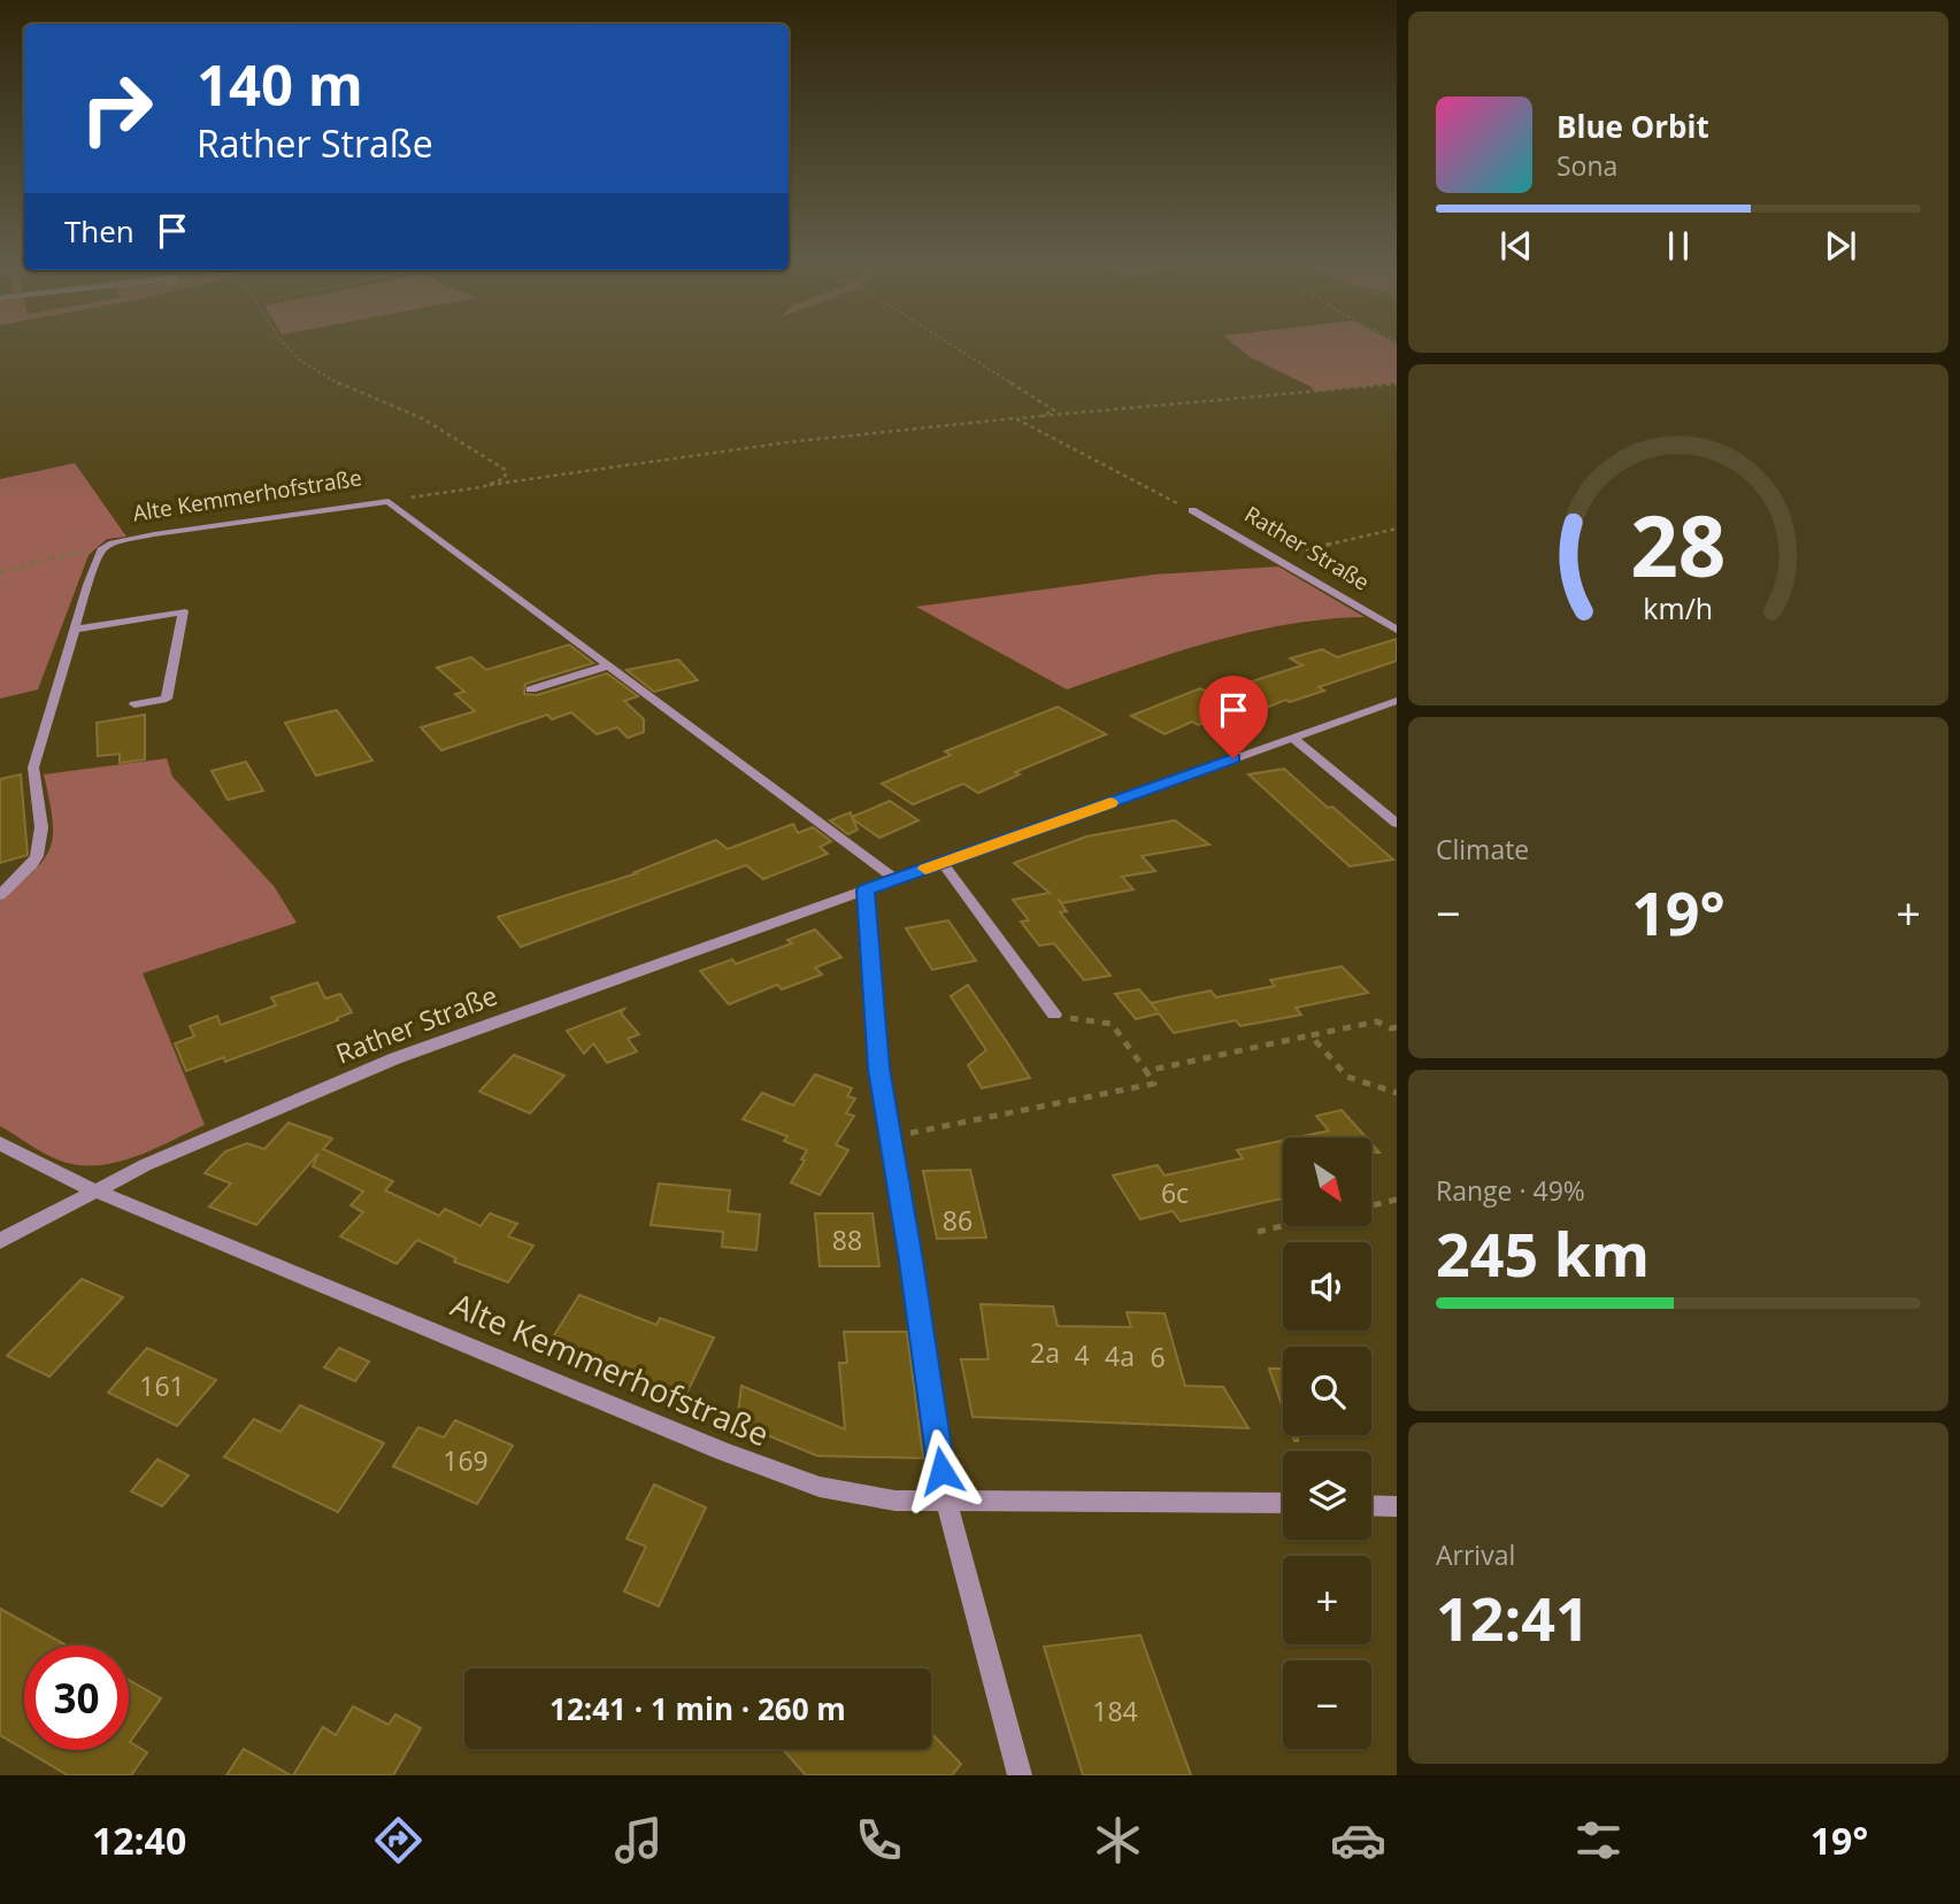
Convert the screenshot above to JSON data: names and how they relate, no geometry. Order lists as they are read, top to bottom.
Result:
{
  "streets": {
    "street": ["Alte Kemmerhofstraße", "Rather Straße"]
  },
  "crossings": [
    ["Alte Kemmerhofstraße", "Rather Straße"]
  ],
  "house_numbers": [
    "6c",
    "86",
    "88",
    "2a",
    "4",
    "4a",
    "6",
    "161",
    "169",
    "184"
  ],
  "north": "bottom right",
  "page": {
    "turn": ["140 m", "Rather Straße"],
    "song": ["Blue Orbit", "Sona"],
    "then": "Then",
    "tile": [
      "Climate",
      ["Range · 49%", "245 km"],
      ["Arrival", "12:41"]
    ],
    "heat": ["−", "19°", "+"],
    "map_buttons": ["+", "−"],
    "limit": "30",
    "trip": "12:41 · 1 min · 260 m",
    "tabs": ["12:40", "19°"],
    "gauge": ["28", "km/h"]
  }
}
